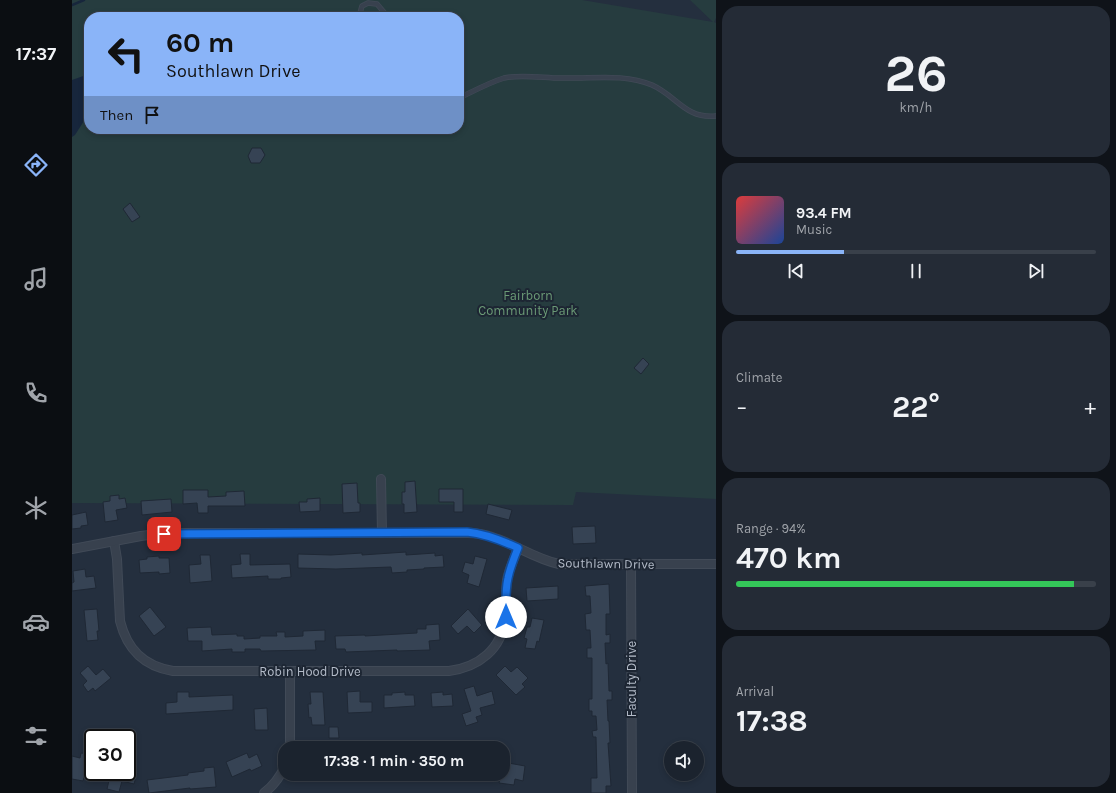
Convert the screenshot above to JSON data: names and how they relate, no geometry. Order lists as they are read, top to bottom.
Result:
{
  "streets": {
    "street": ["Southlawn Drive", "Robin Hood Drive", "Faculty Drive"]
  },
  "crossings": [
    ["Southlawn Drive", "Robin Hood Drive"],
    ["Southlawn Drive", "Faculty Drive"]
  ],
  "parks": ["Fairborn Community Park"],
  "page": {
    "tabs": "17:37",
    "tile": [
      ["26", "km/h"],
      "Climate",
      ["Range · 94%", "470 km"],
      ["Arrival", "17:38"]
    ],
    "turn": ["60 m", "Southlawn Drive"],
    "then": "Then",
    "song": ["93.4 FM", "Music"],
    "heat": ["−", "22°", "+"],
    "limit": "30",
    "trip": "17:38 · 1 min · 350 m"
  }
}
